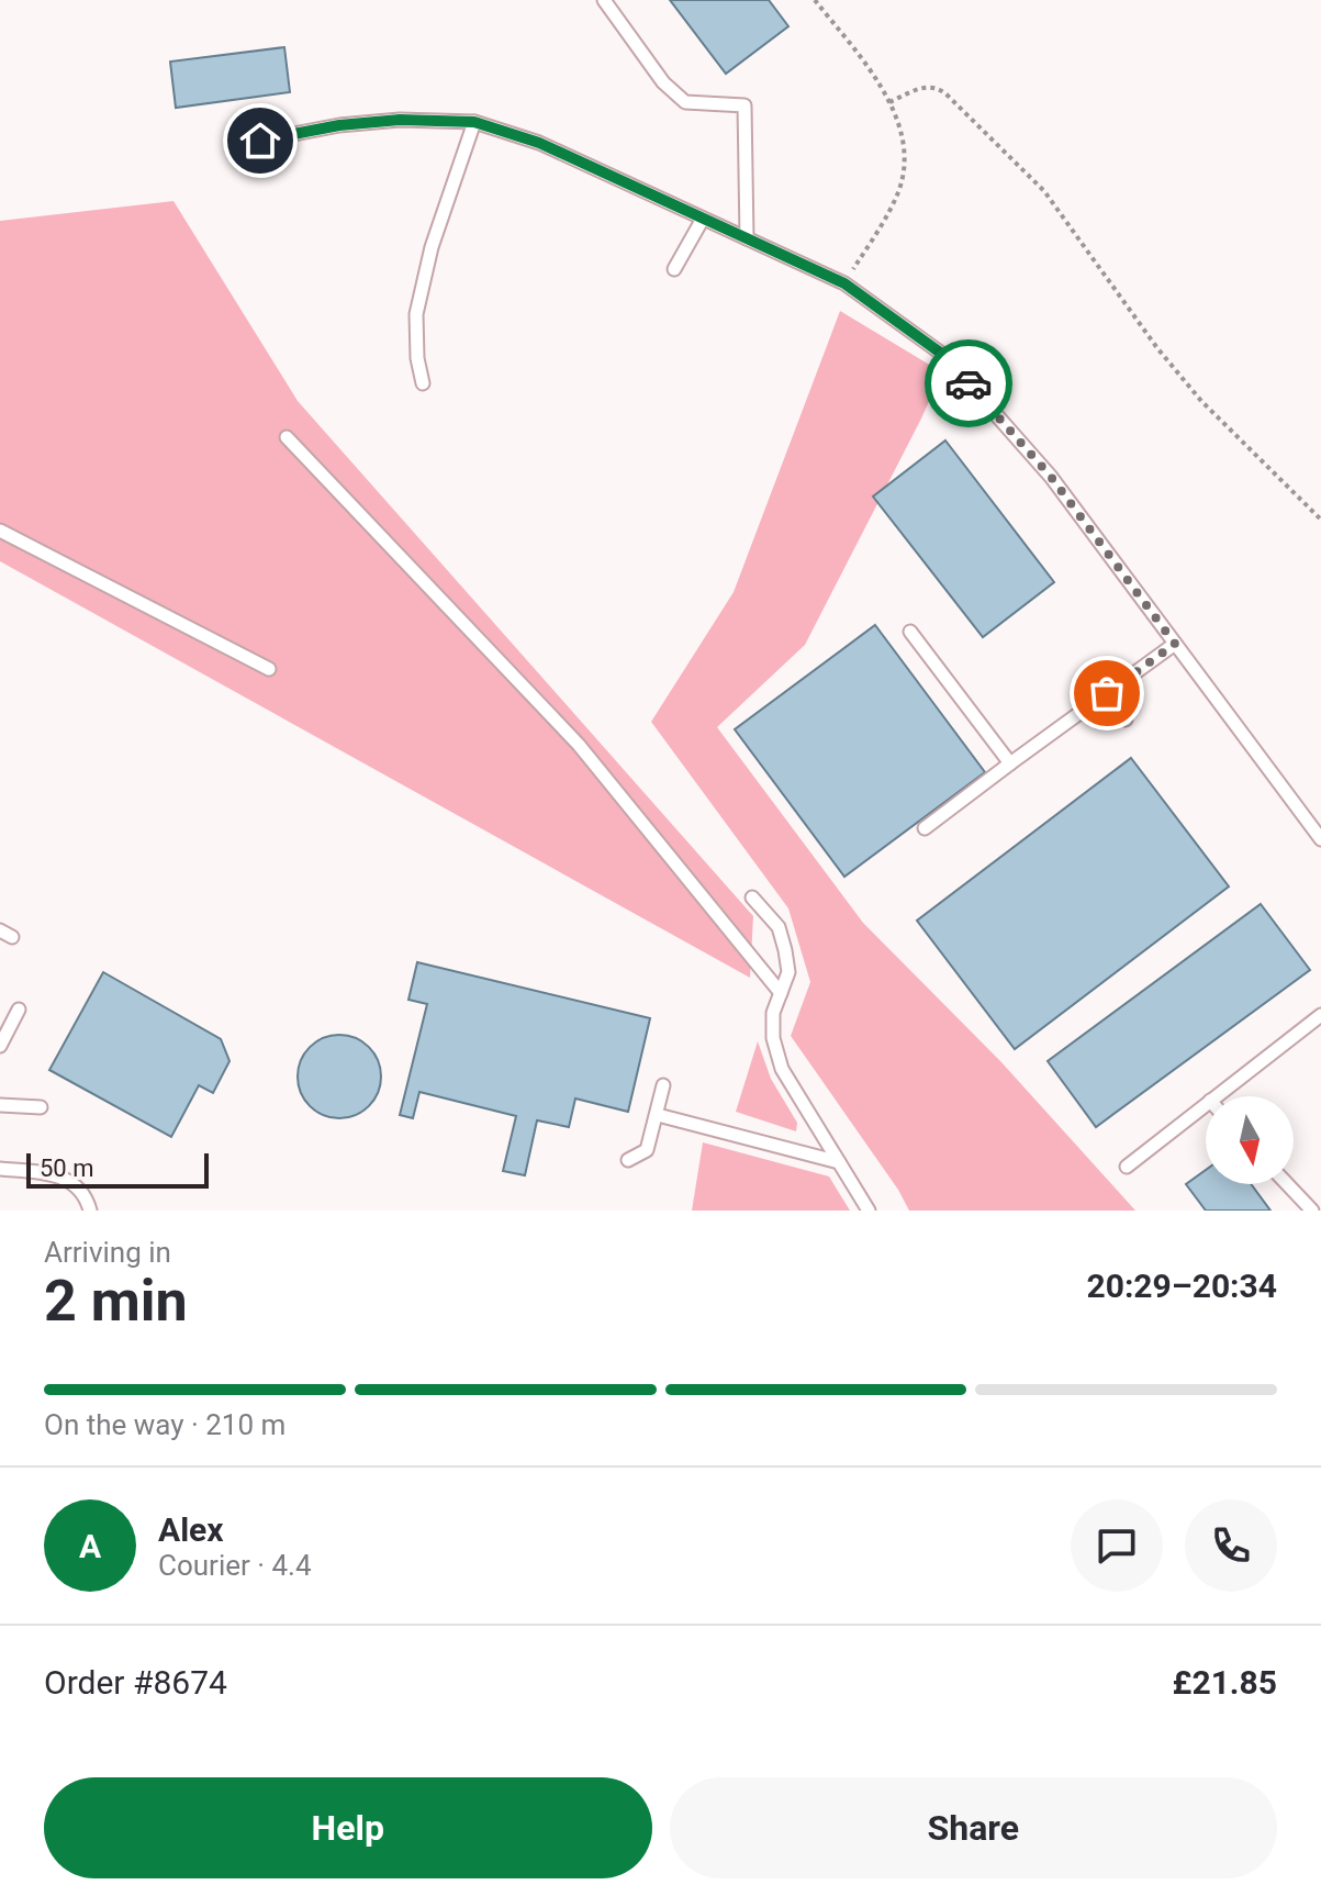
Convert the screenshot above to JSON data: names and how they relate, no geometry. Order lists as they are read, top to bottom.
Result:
{
  "scale_bar": "50 m",
  "north": "bottom",
  "page": {
    "scale": "50 m",
    "heading": ["2 min", "Arriving in", "20:29–20:34"],
    "panel": [
      "Alex",
      "Courier · 4.4",
      "Order #8674",
      "£21.85"
    ],
    "bar": "On the way · 210 m",
    "round": "A",
    "buttons": ["Help", "Share"]
  }
}
